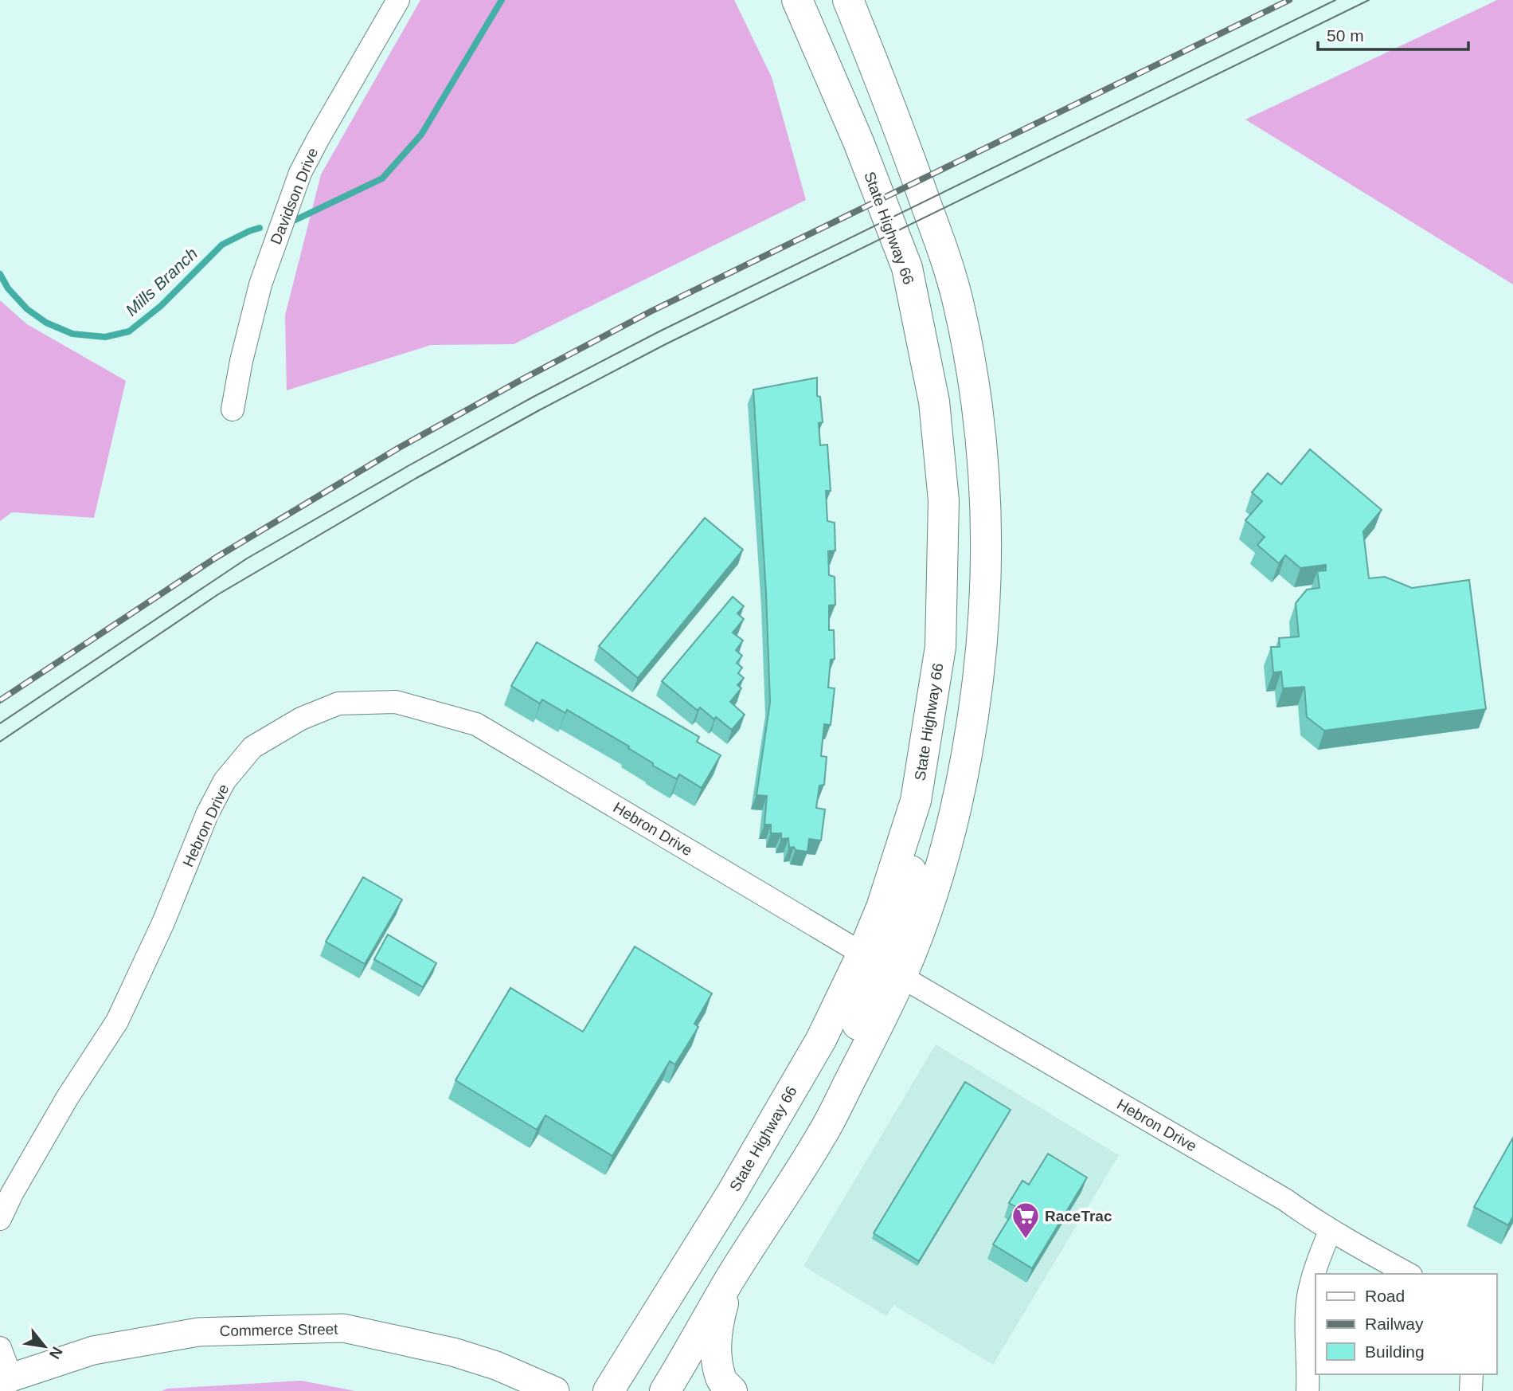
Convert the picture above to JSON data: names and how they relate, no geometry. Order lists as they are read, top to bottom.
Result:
{
  "streets": {
    "main road": ["State Highway 66"],
    "street": ["Davidson Drive", "Hebron Drive", "Commerce Street"]
  },
  "crossings": [
    ["State Highway 66", "Hebron Drive"]
  ],
  "water": ["Mills Branch"],
  "places": {
    "supermarket": ["RaceTrac"]
  },
  "legend": ["Road", "Railway", "Building"],
  "scale_bar": "50 m",
  "north": "bottom right"
}
